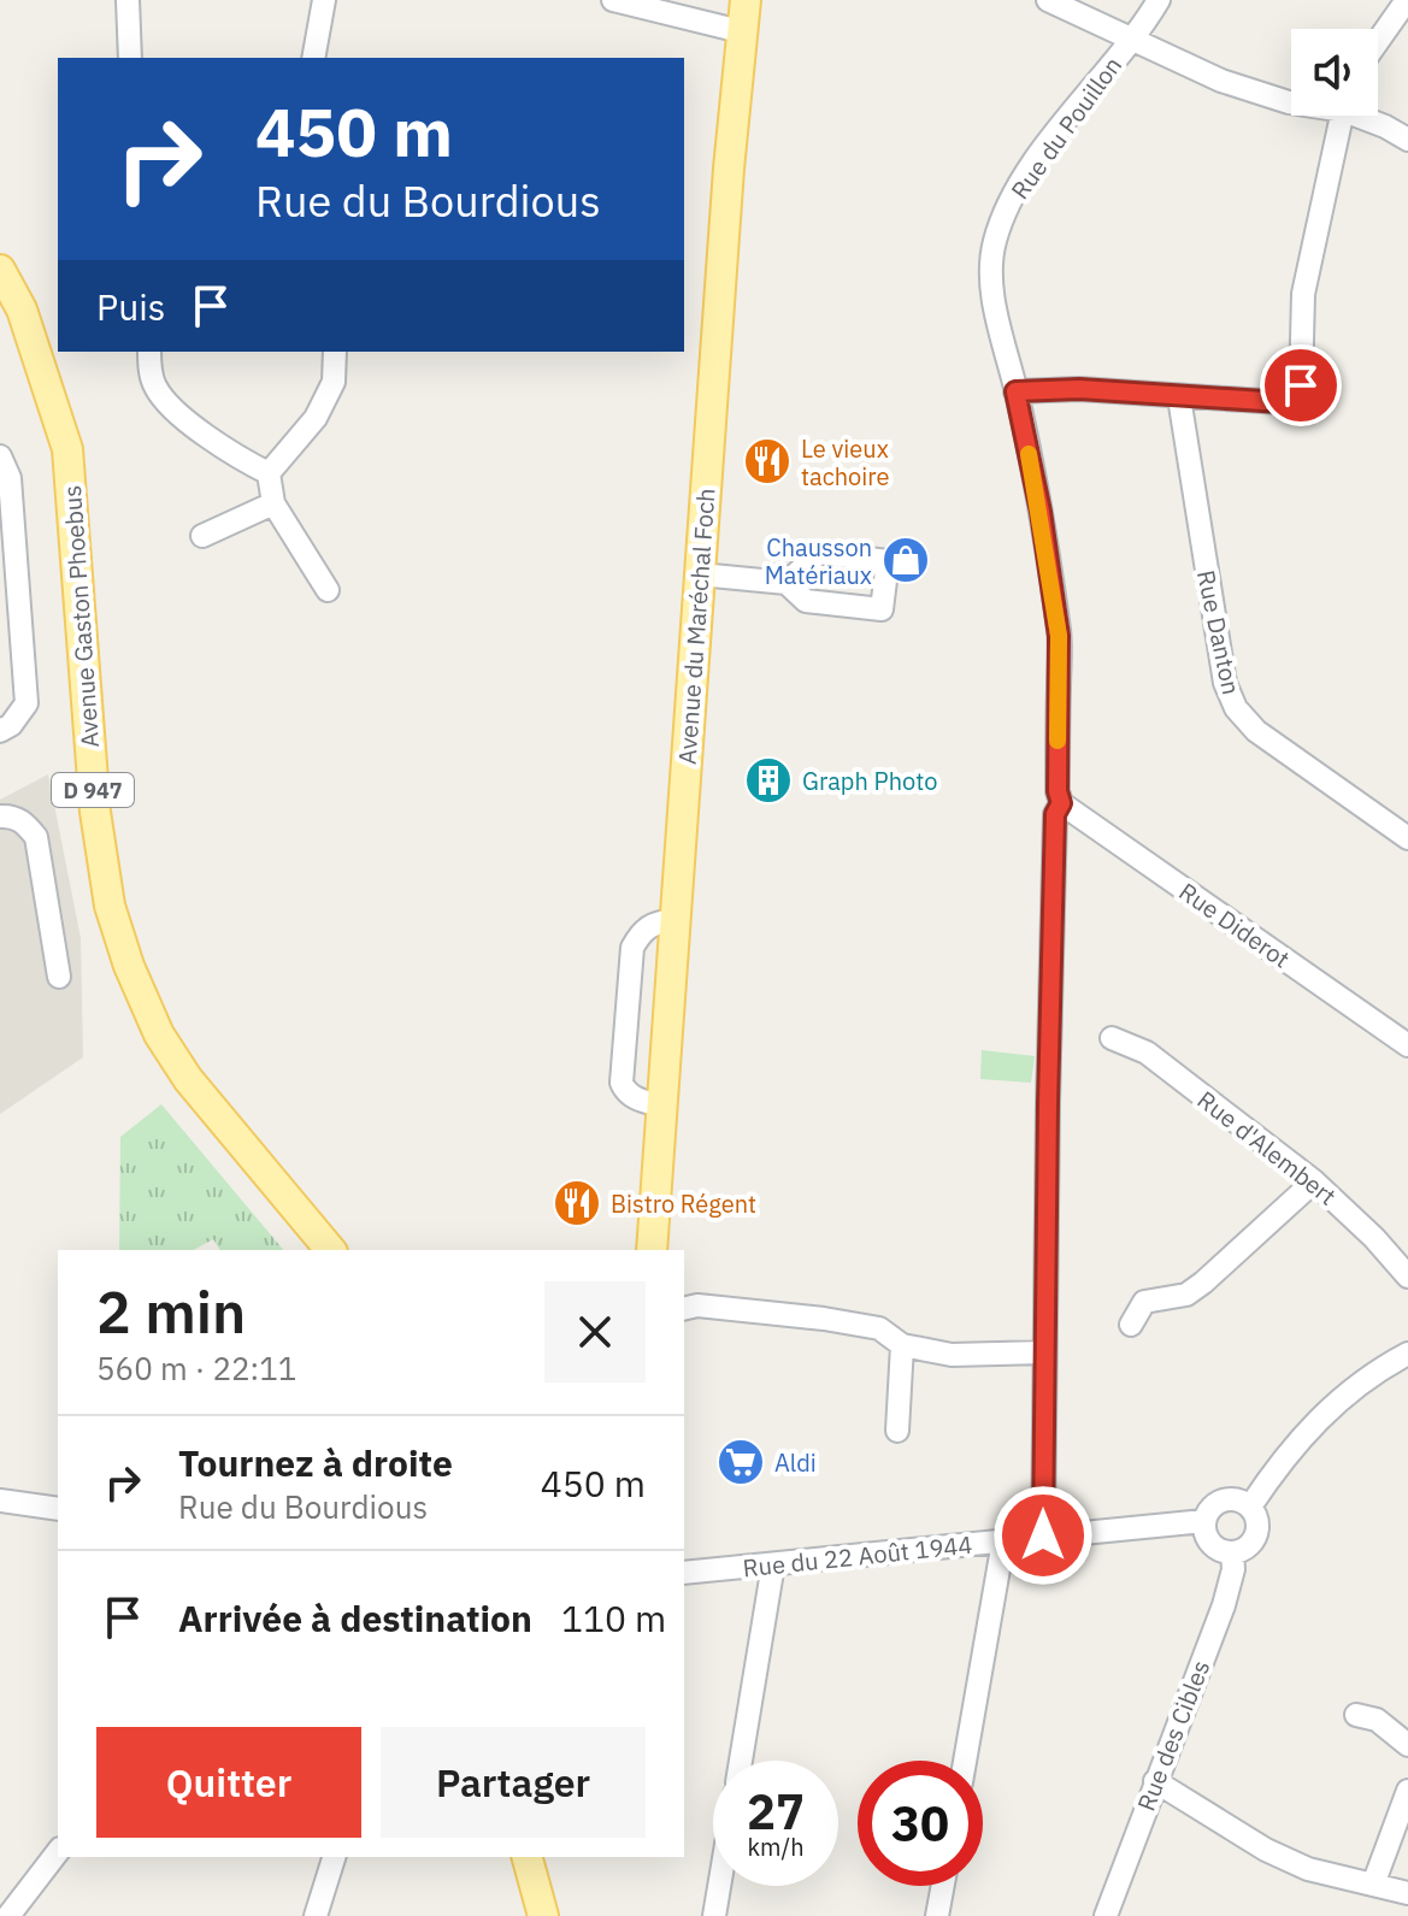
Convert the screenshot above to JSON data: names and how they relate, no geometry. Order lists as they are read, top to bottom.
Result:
{
  "streets": {
    "main road": ["Avenue Gaston Phoebus", "Avenue du Maréchal Foch", "D 947"],
    "street": [
      "Rue du Pouillon",
      "Rue Danton",
      "Rue Diderot",
      "Rue d'Alembert",
      "Rue du 22 Août 1944",
      "Rue des Cibles"
    ]
  },
  "crossings": [
    ["Rue du Pouillon", "Rue Diderot"],
    ["Rue du Pouillon", "Rue du 22 Août 1944"],
    ["Rue du 22 Août 1944", "Rue des Cibles"]
  ],
  "places": {
    "restaurant": ["Le vieux tachoire", "Bistro Régent"],
    "shop": ["Chausson Matériaux"],
    "building": ["Graph Photo"],
    "supermarket": ["Aldi"]
  },
  "page": {
    "turn": ["450 m", "Rue du Bourdious"],
    "then": "Puis",
    "heading": ["2 min", "560 m · 22:11"],
    "list": [
      {
        "name": "Tournez à droite",
        "note": "Rue du Bourdious",
        "value": "450 m"
      },
      {
        "name": "Arrivée à destination",
        "value": "110 m"
      }
    ],
    "buttons": ["Quitter", "Partager"],
    "speed": "27 km/h",
    "limit": "30"
  }
}
